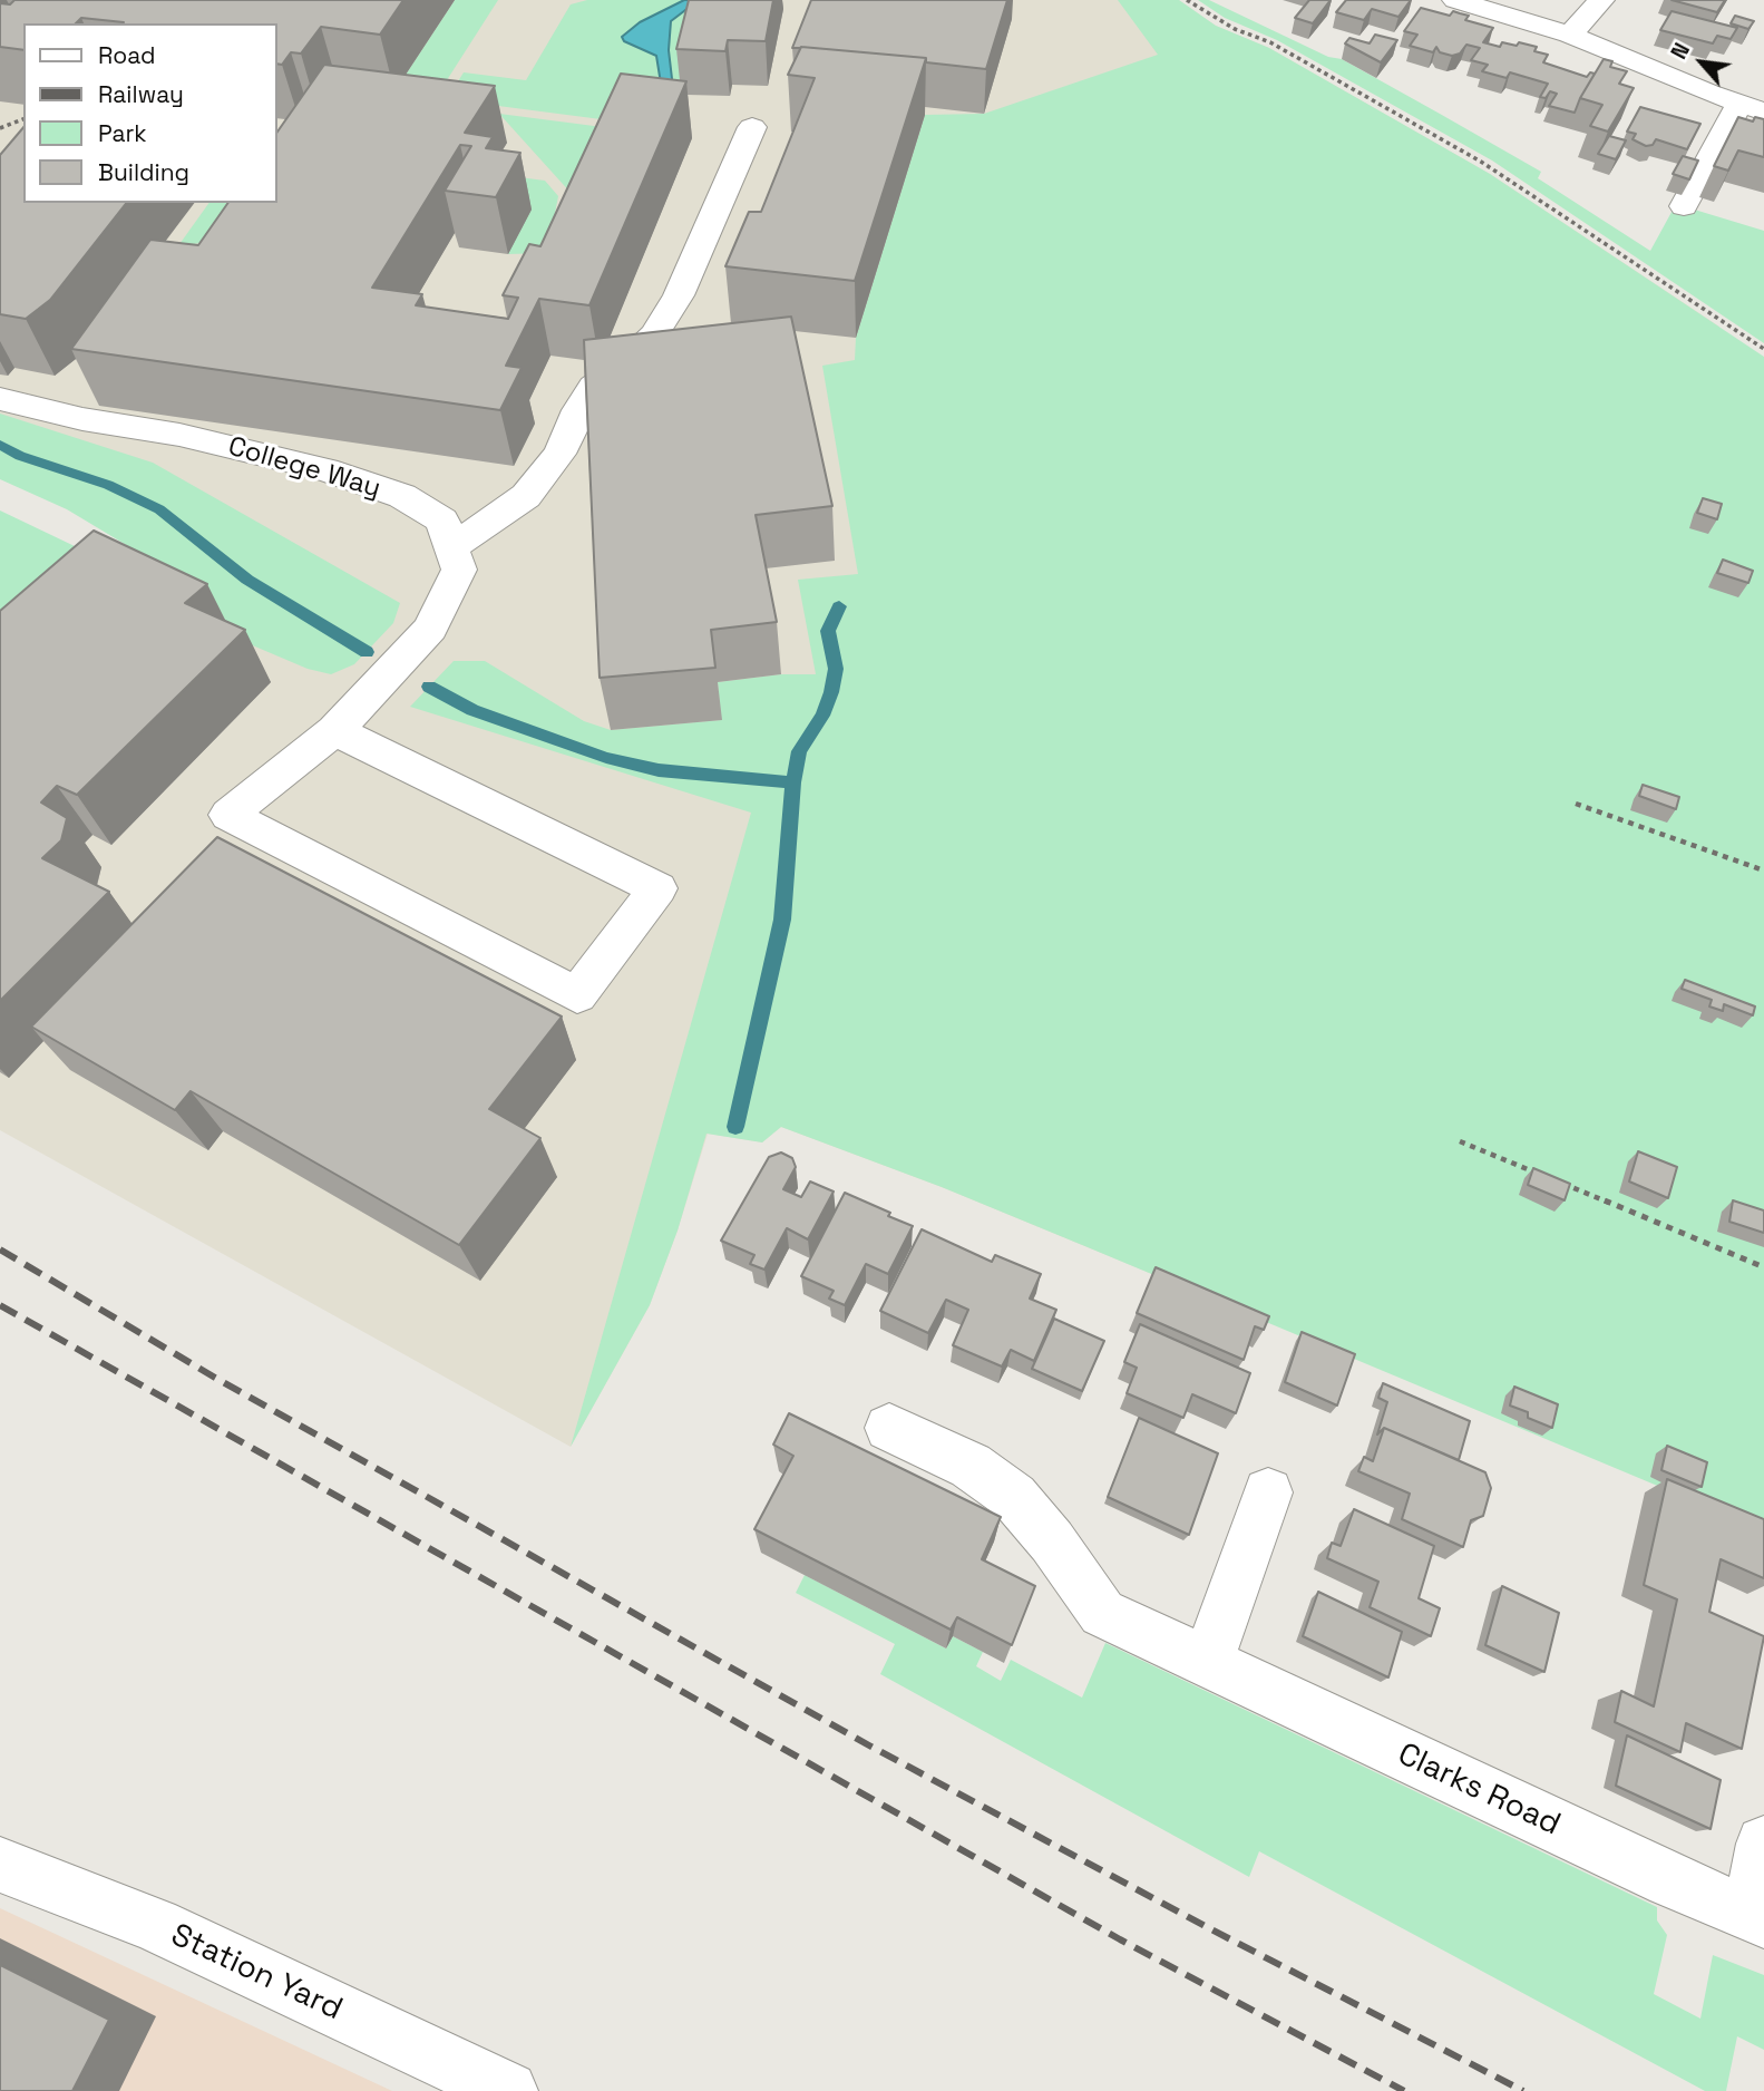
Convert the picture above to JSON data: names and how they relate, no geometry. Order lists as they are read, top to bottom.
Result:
{
  "streets": {
    "street": ["College Way", "Clarks Road", "Station Yard"]
  },
  "legend": [
    "Road",
    "Railway",
    "Park",
    "Building"
  ],
  "north": "top left"
}
